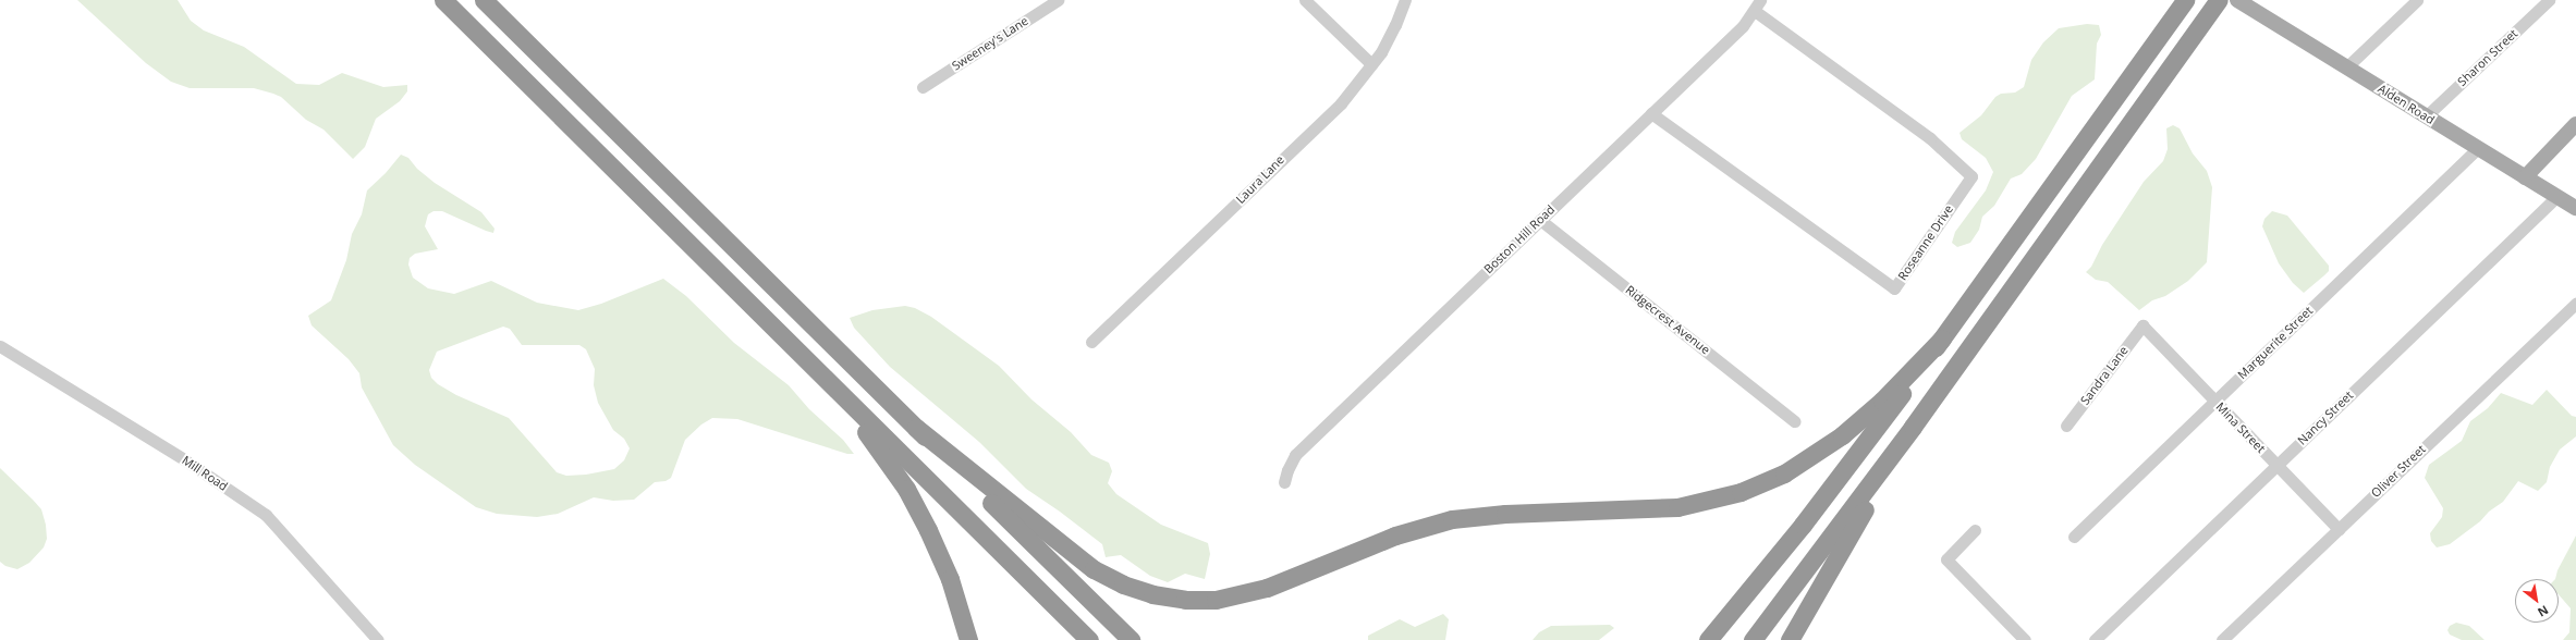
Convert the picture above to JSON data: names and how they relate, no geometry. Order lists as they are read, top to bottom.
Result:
{
  "streets": {
    "main road": ["Alden Road"],
    "street": [
      "Sweeney's Lane",
      "Sharon Street",
      "Laura Lane",
      "Boston Hill Road",
      "Roseanne Drive",
      "Ridgecrest Avenue",
      "Marguerite Street",
      "Sandra Lane",
      "Nancy Street",
      "Mina Street",
      "Oliver Street",
      "Mill Road"
    ]
  },
  "crossings": [
    ["Sharon Street", "Alden Road"],
    ["Alden Road", "Marguerite Street"],
    ["Alden Road", "Nancy Street"],
    ["Boston Hill Road", "Roseanne Drive"],
    ["Boston Hill Road", "Ridgecrest Avenue"],
    ["Marguerite Street", "Mina Street"],
    ["Sandra Lane", "Mina Street"],
    ["Nancy Street", "Mina Street"],
    ["Mina Street", "Oliver Street"]
  ],
  "north": "bottom right"
}
